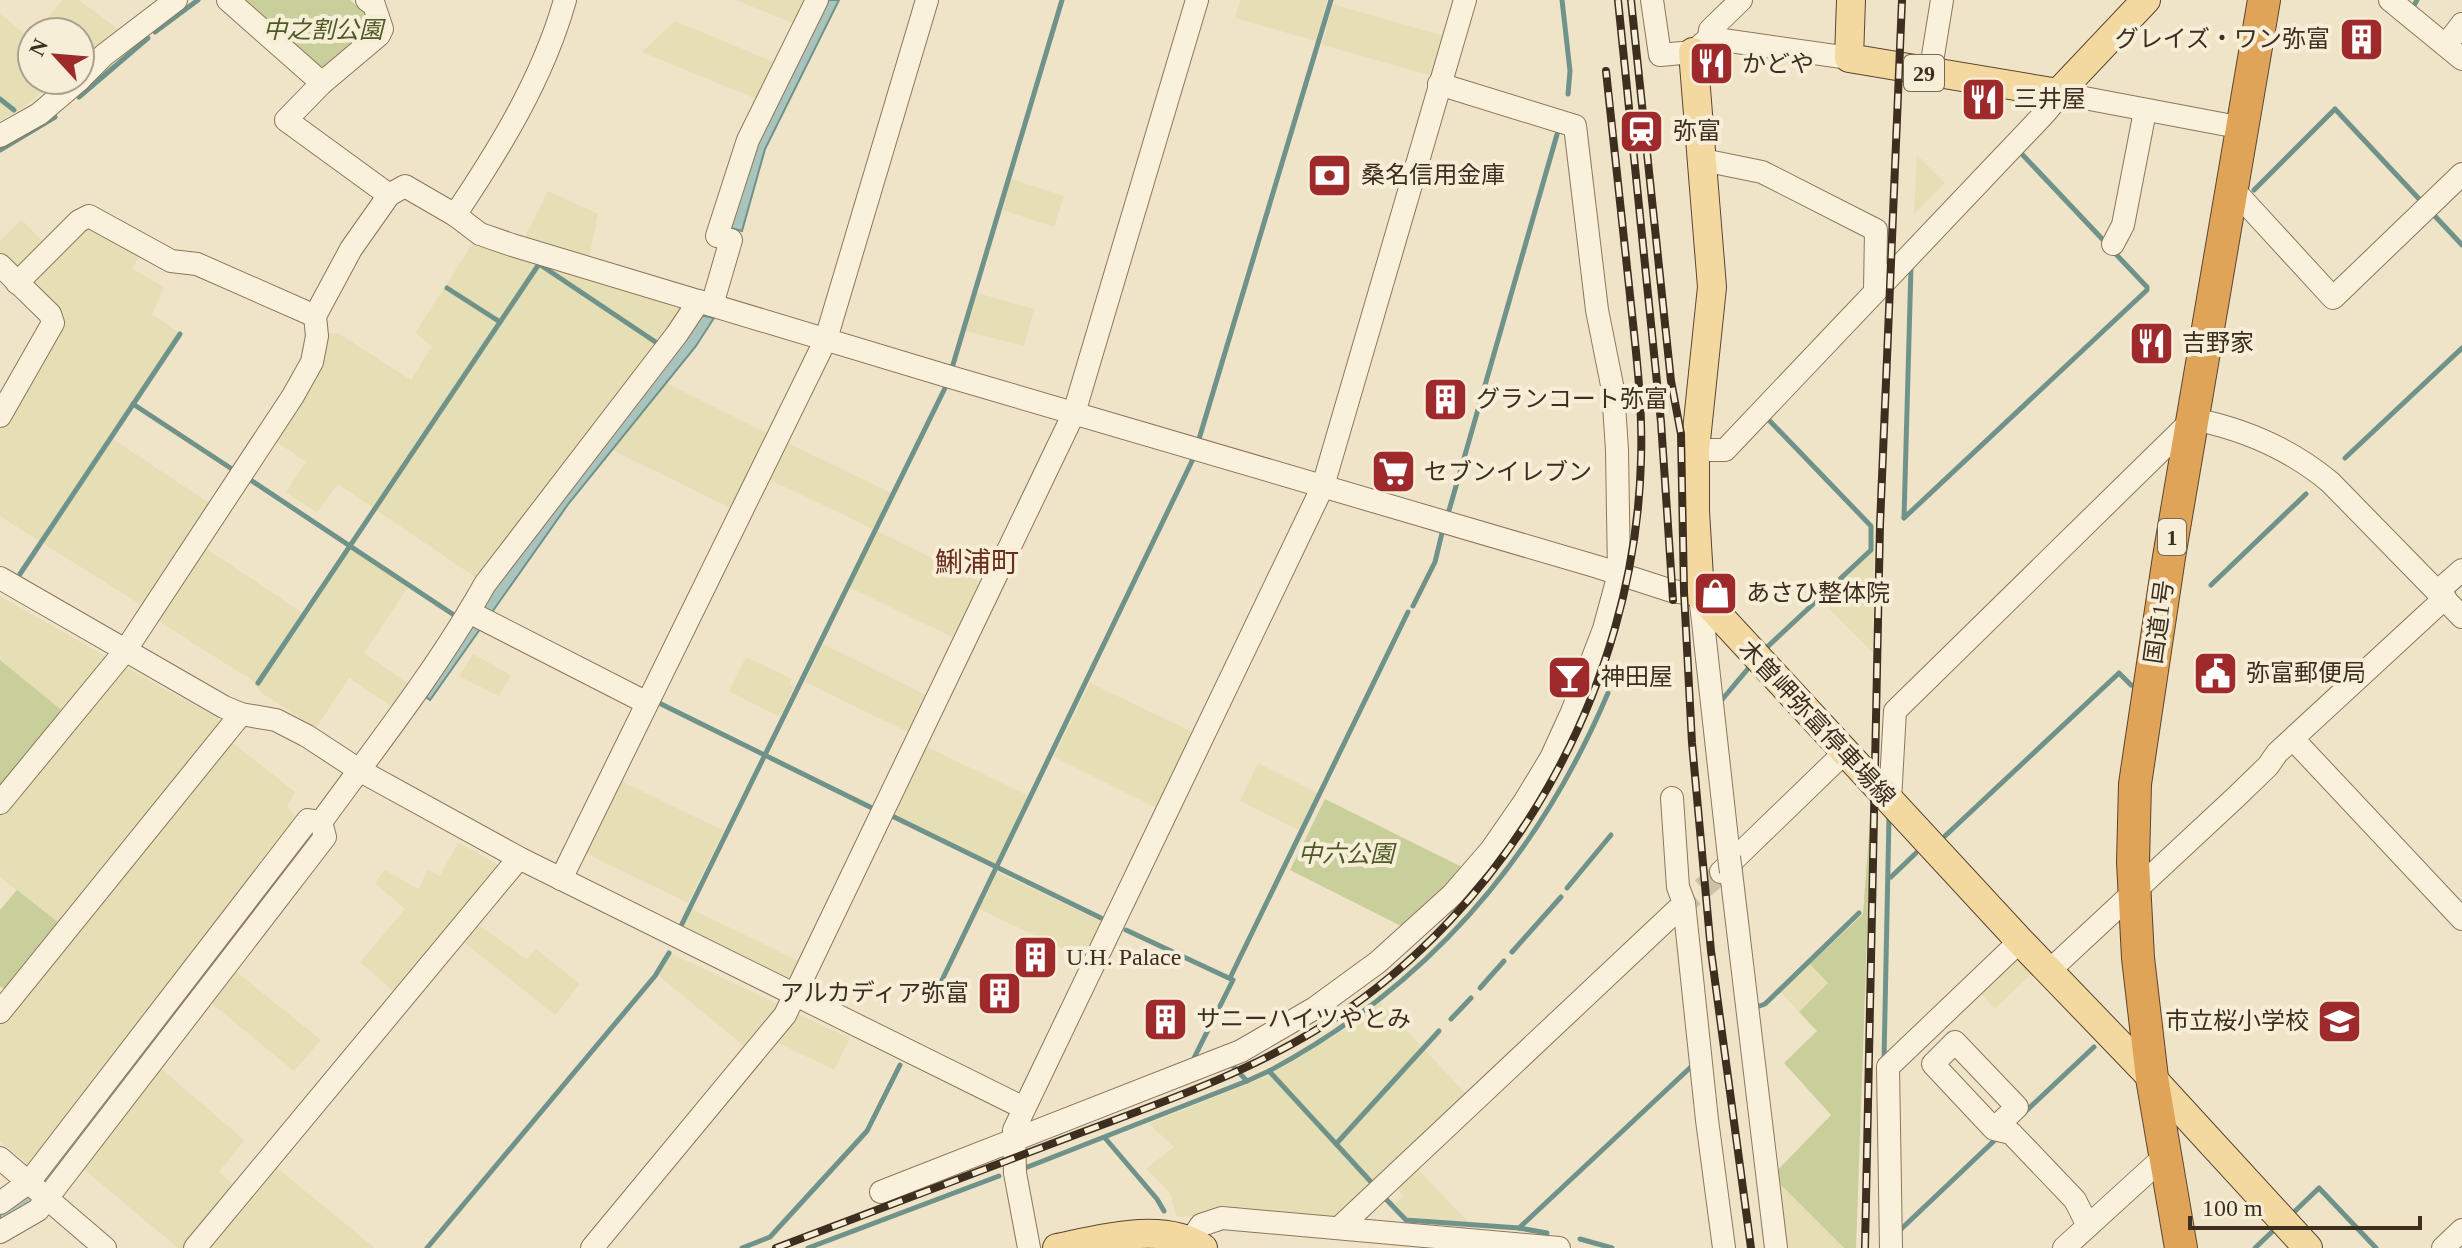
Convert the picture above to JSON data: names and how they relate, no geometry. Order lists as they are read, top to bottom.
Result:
{
  "streets": {
    "highway": ["1", "国道1号"],
    "main road": ["29", "木曽岬弥富停車場線"]
  },
  "crossings": [
    ["国道1号", "木曽岬弥富停車場線"]
  ],
  "districts": ["鯏浦町"],
  "parks": ["中之割公園", "中六公園"],
  "places": {
    "building": [
      "グレイズ・ワン弥富",
      "グランコート弥富",
      "U.H. Palace",
      "アルカディア弥富",
      "サニーハイツやとみ"
    ],
    "restaurant": ["かどや", "三井屋", "吉野家"],
    "station": ["弥富"],
    "bank": ["桑名信用金庫"],
    "supermarket": ["セブンイレブン"],
    "shop": ["あさひ整体院"],
    "public building": ["弥富郵便局"],
    "bar": ["神田屋"],
    "school or university": ["市立桜小学校"]
  },
  "scale_bar": "100 m",
  "north": "top left"
}
